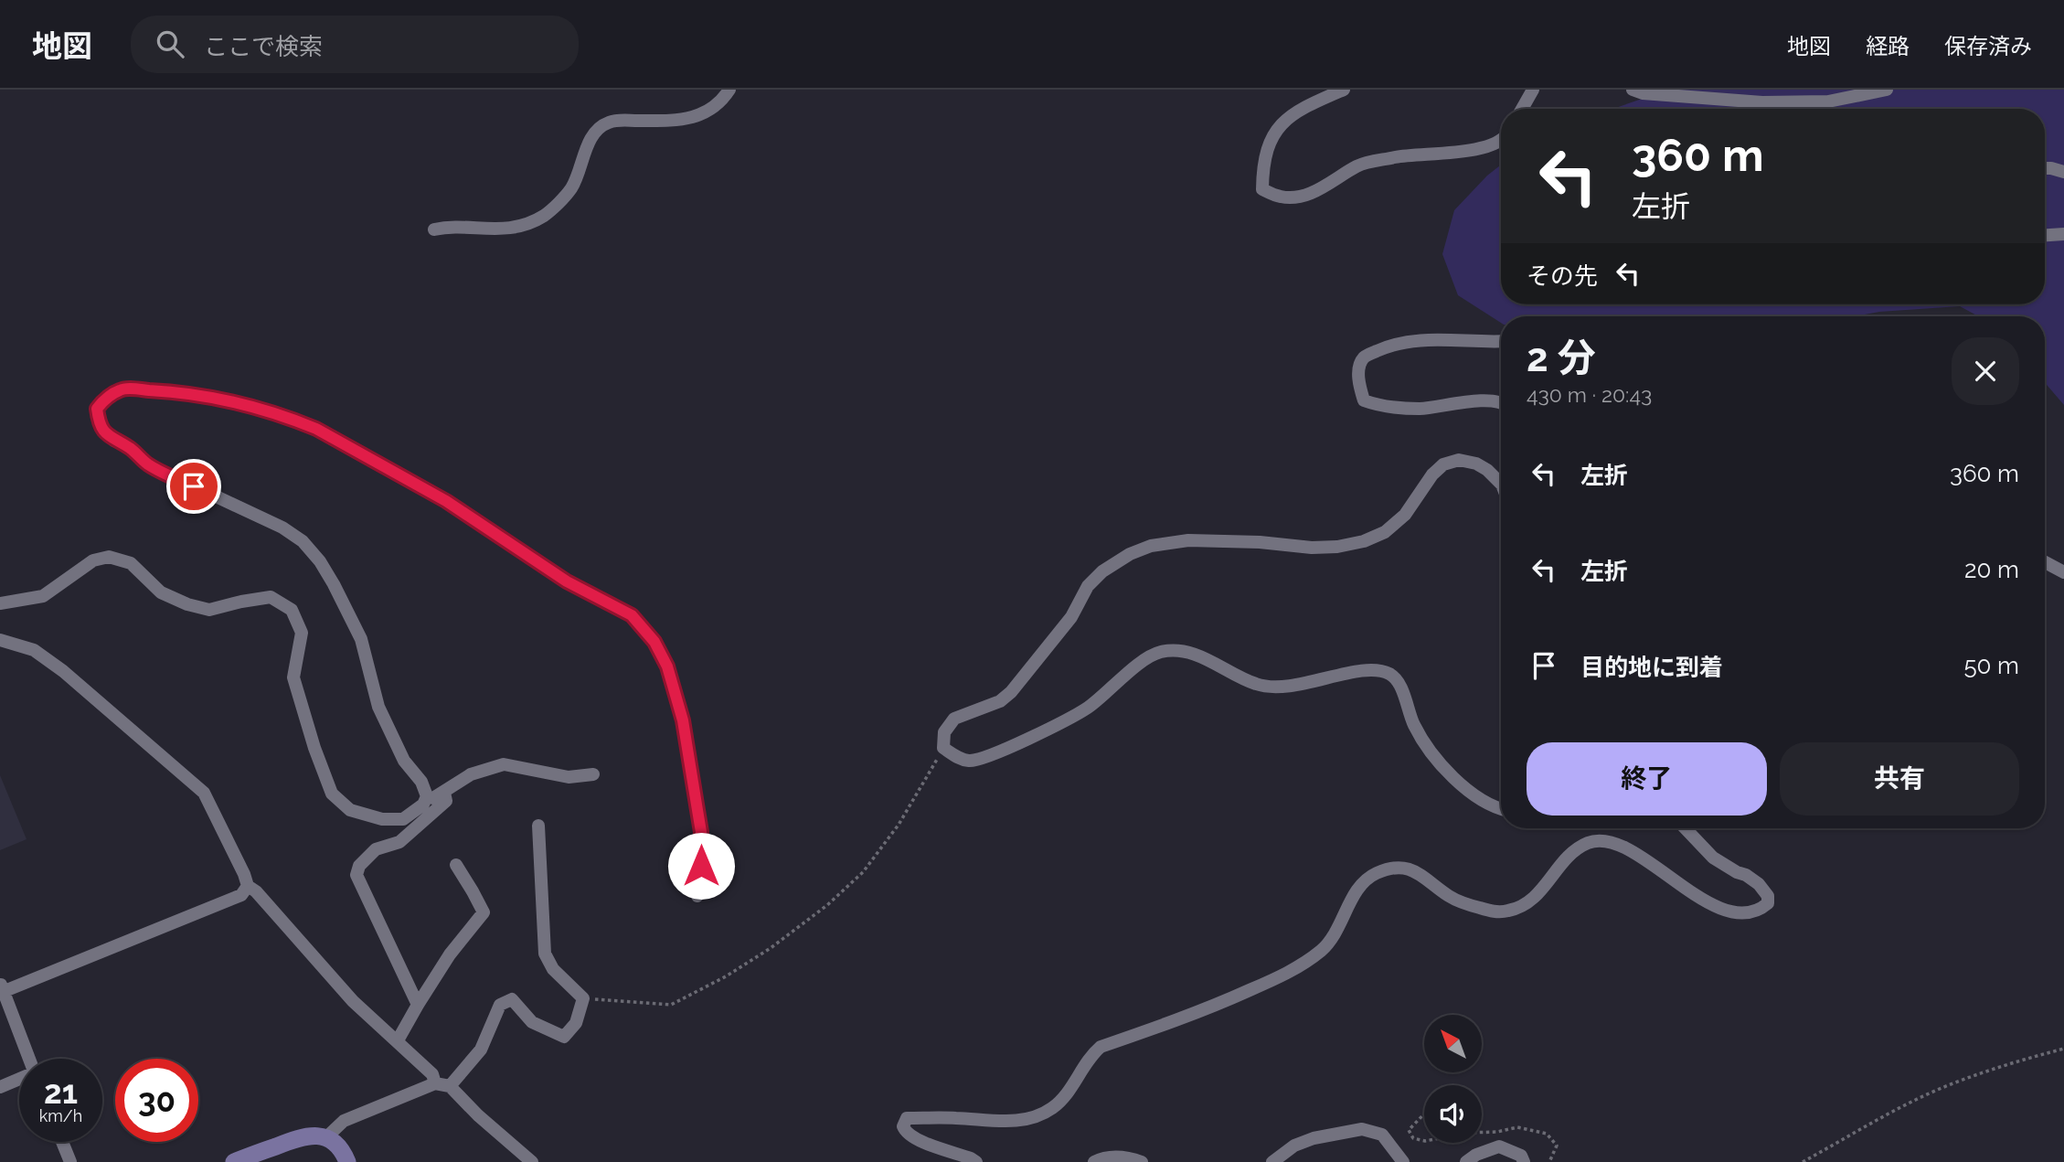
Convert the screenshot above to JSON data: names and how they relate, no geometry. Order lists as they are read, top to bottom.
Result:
{
  "north": "top left",
  "page": {
    "header": "地図",
    "search": "ここで検索",
    "nav": ["地図", "経路", "保存済み"],
    "turn": ["360 m", "左折"],
    "then": "その先",
    "heading": ["2 分", "430 m · 20:43"],
    "list": [
      {
        "name": "左折",
        "value": "360 m"
      },
      {
        "name": "左折",
        "value": "20 m"
      },
      {
        "name": "目的地に到着",
        "value": "50 m"
      }
    ],
    "buttons": ["終了", "共有"],
    "speed": "21 km/h",
    "limit": "30"
  }
}
